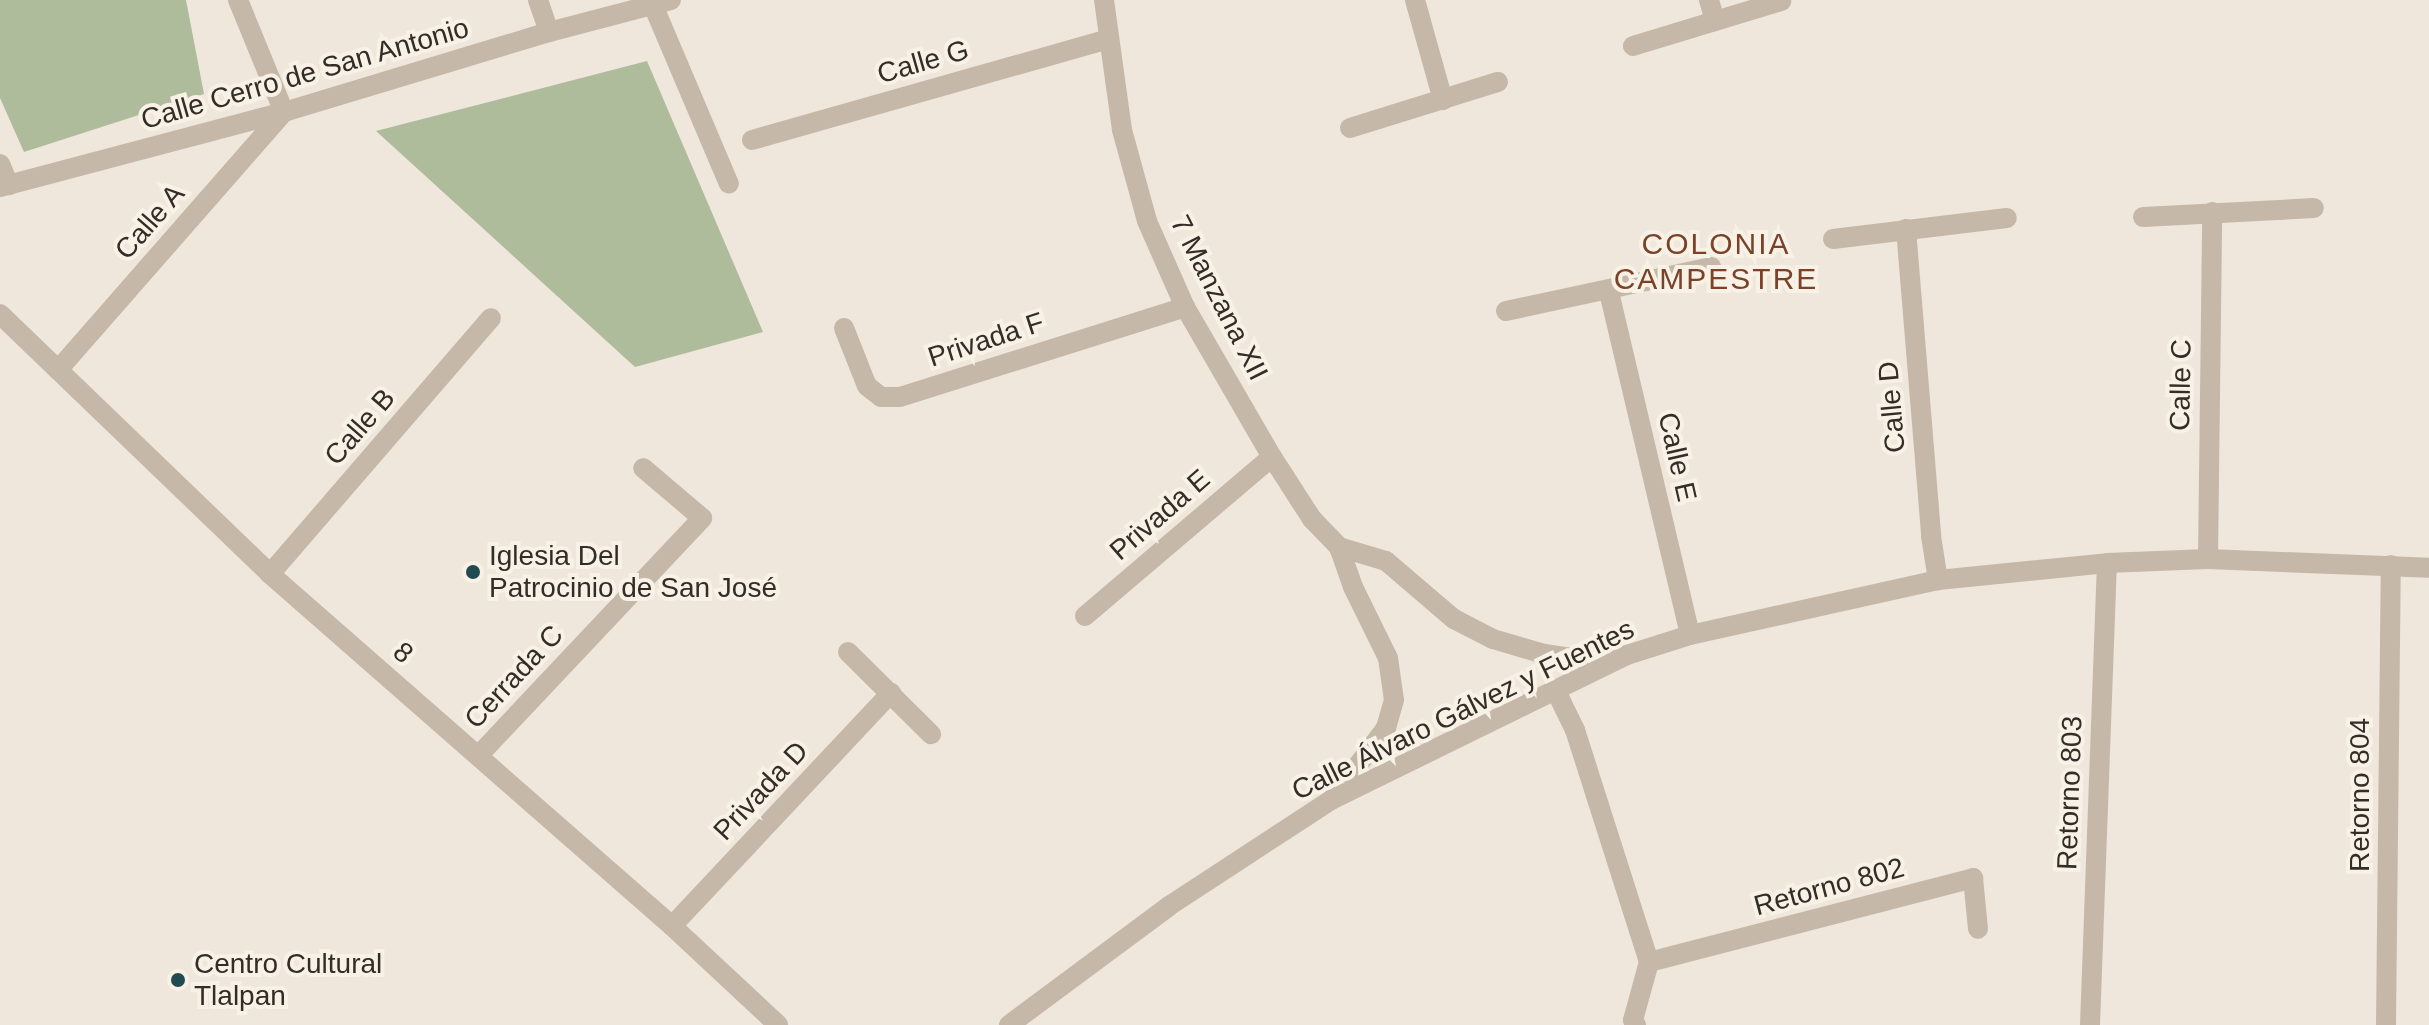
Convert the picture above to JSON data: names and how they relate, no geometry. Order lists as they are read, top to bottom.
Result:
{
  "streets": {
    "street": [
      "Calle G",
      "Calle Cerro de San Antonio",
      "Calle A",
      "7 Manzana XII",
      "Privada F",
      "Calle C",
      "Calle D",
      "Calle B",
      "Calle E",
      "Privada E",
      "8",
      "Cerrada C",
      "Calle Álvaro Gálvez y Fuentes",
      "Privada D",
      "Retorno 803",
      "Retorno 804",
      "Retorno 802"
    ]
  },
  "crossings": [
    ["Calle G", "7 Manzana XII"],
    ["Calle Cerro de San Antonio", "Calle A"],
    ["Calle A", "8"],
    ["7 Manzana XII", "Privada F"],
    ["7 Manzana XII", "Privada E"],
    ["Calle C", "Calle Álvaro Gálvez y Fuentes"],
    ["Calle D", "Calle Álvaro Gálvez y Fuentes"],
    ["Calle B", "8"],
    ["Calle E", "Calle Álvaro Gálvez y Fuentes"],
    ["8", "Cerrada C"],
    ["8", "Privada D"],
    ["Calle Álvaro Gálvez y Fuentes", "Retorno 803"],
    ["Calle Álvaro Gálvez y Fuentes", "Retorno 804"]
  ],
  "districts": ["COLONIA CAMPESTRE"],
  "places": ["Iglesia Del Patrocinio de San José", "Centro Cultural Tlalpan"]
}
